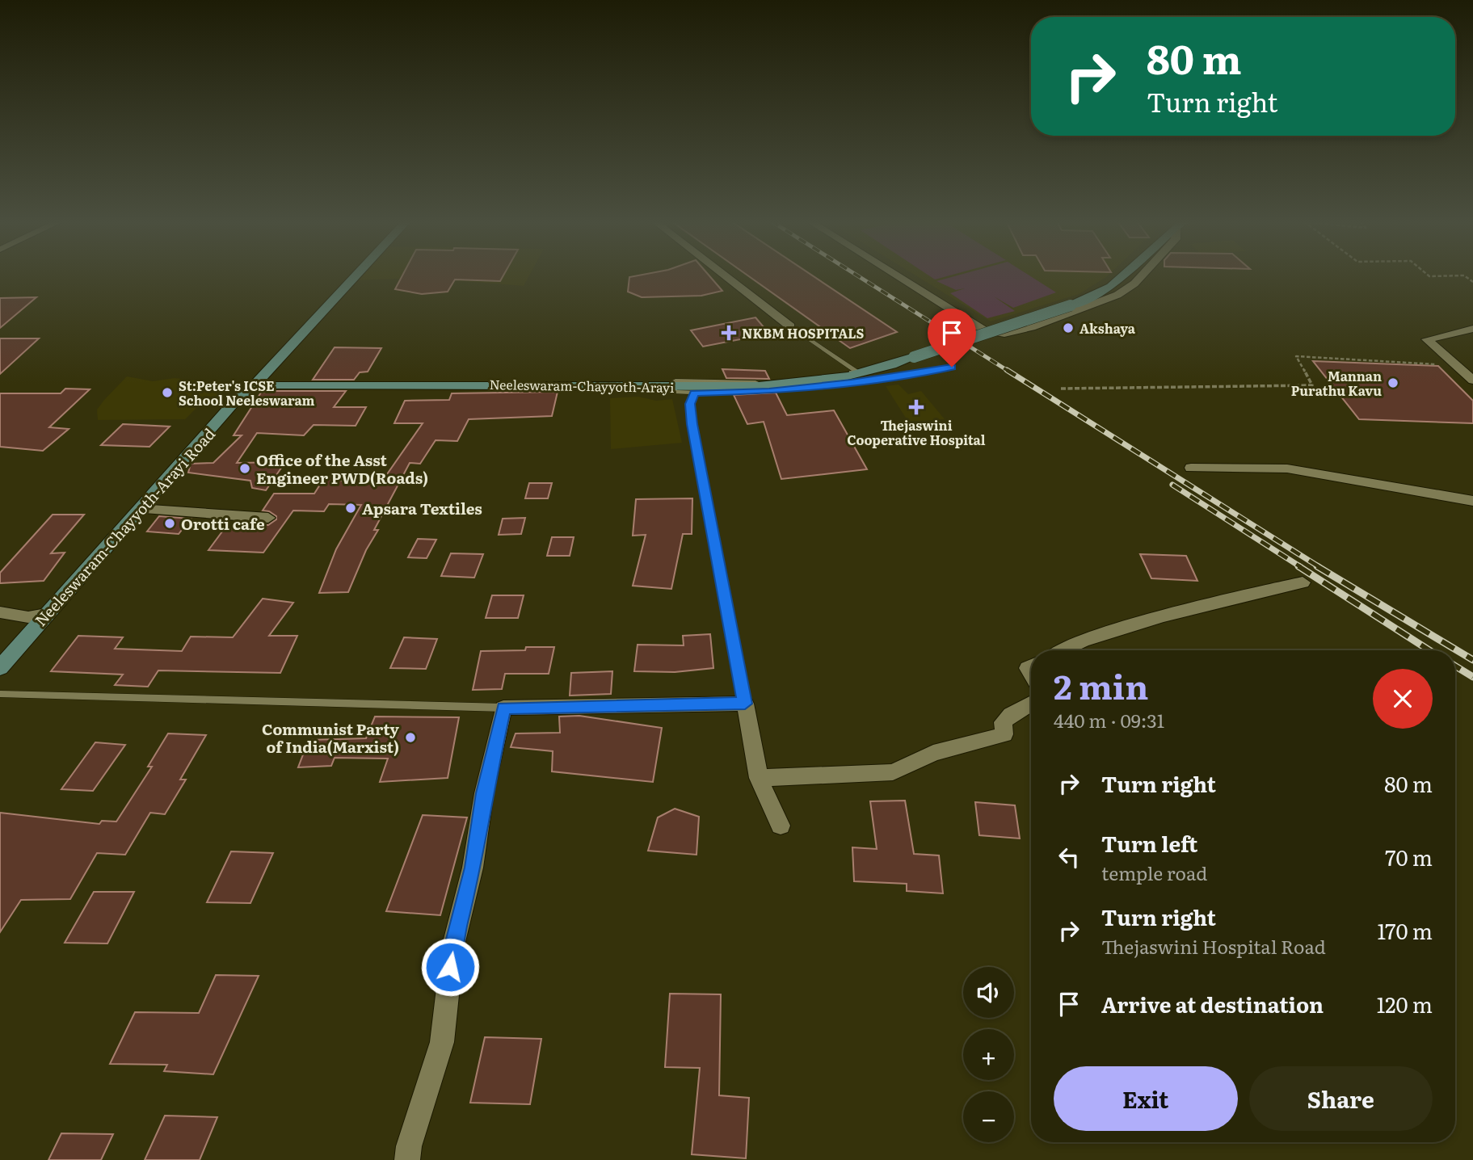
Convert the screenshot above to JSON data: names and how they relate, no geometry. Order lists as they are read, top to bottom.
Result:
{
  "streets": {
    "main road": ["Neeleswaram-Chayyoth-Arayi", "Neeleswaram-Chayyoth-Arayi Road"]
  },
  "crossings": [
    ["Neeleswaram-Chayyoth-Arayi", "Neeleswaram-Chayyoth-Arayi Road"]
  ],
  "places": {
    "other": [
      "Akshaya",
      "Mannan Purathu Kavu",
      "St:Peter's ICSE School Neeleswaram",
      "Office of the Asst Engineer PWD(Roads)",
      "Apsara Textiles",
      "Orotti cafe",
      "Communist Party of India(Marxist)"
    ],
    "health": ["NKBM HOSPITALS", "Thejaswini Cooperative Hospital"]
  },
  "page": {
    "turn": ["80 m", "Turn right"],
    "heading": ["2 min", "440 m · 09:31"],
    "list": [
      {
        "name": "Turn right",
        "value": "80 m"
      },
      {
        "name": "Turn left",
        "note": "temple road",
        "value": "70 m"
      },
      {
        "name": "Turn right",
        "note": "Thejaswini Hospital Road",
        "value": "170 m"
      },
      {
        "name": "Arrive at destination",
        "value": "120 m"
      }
    ],
    "map_buttons": ["+", "−"],
    "buttons": ["Exit", "Share"]
  }
}
